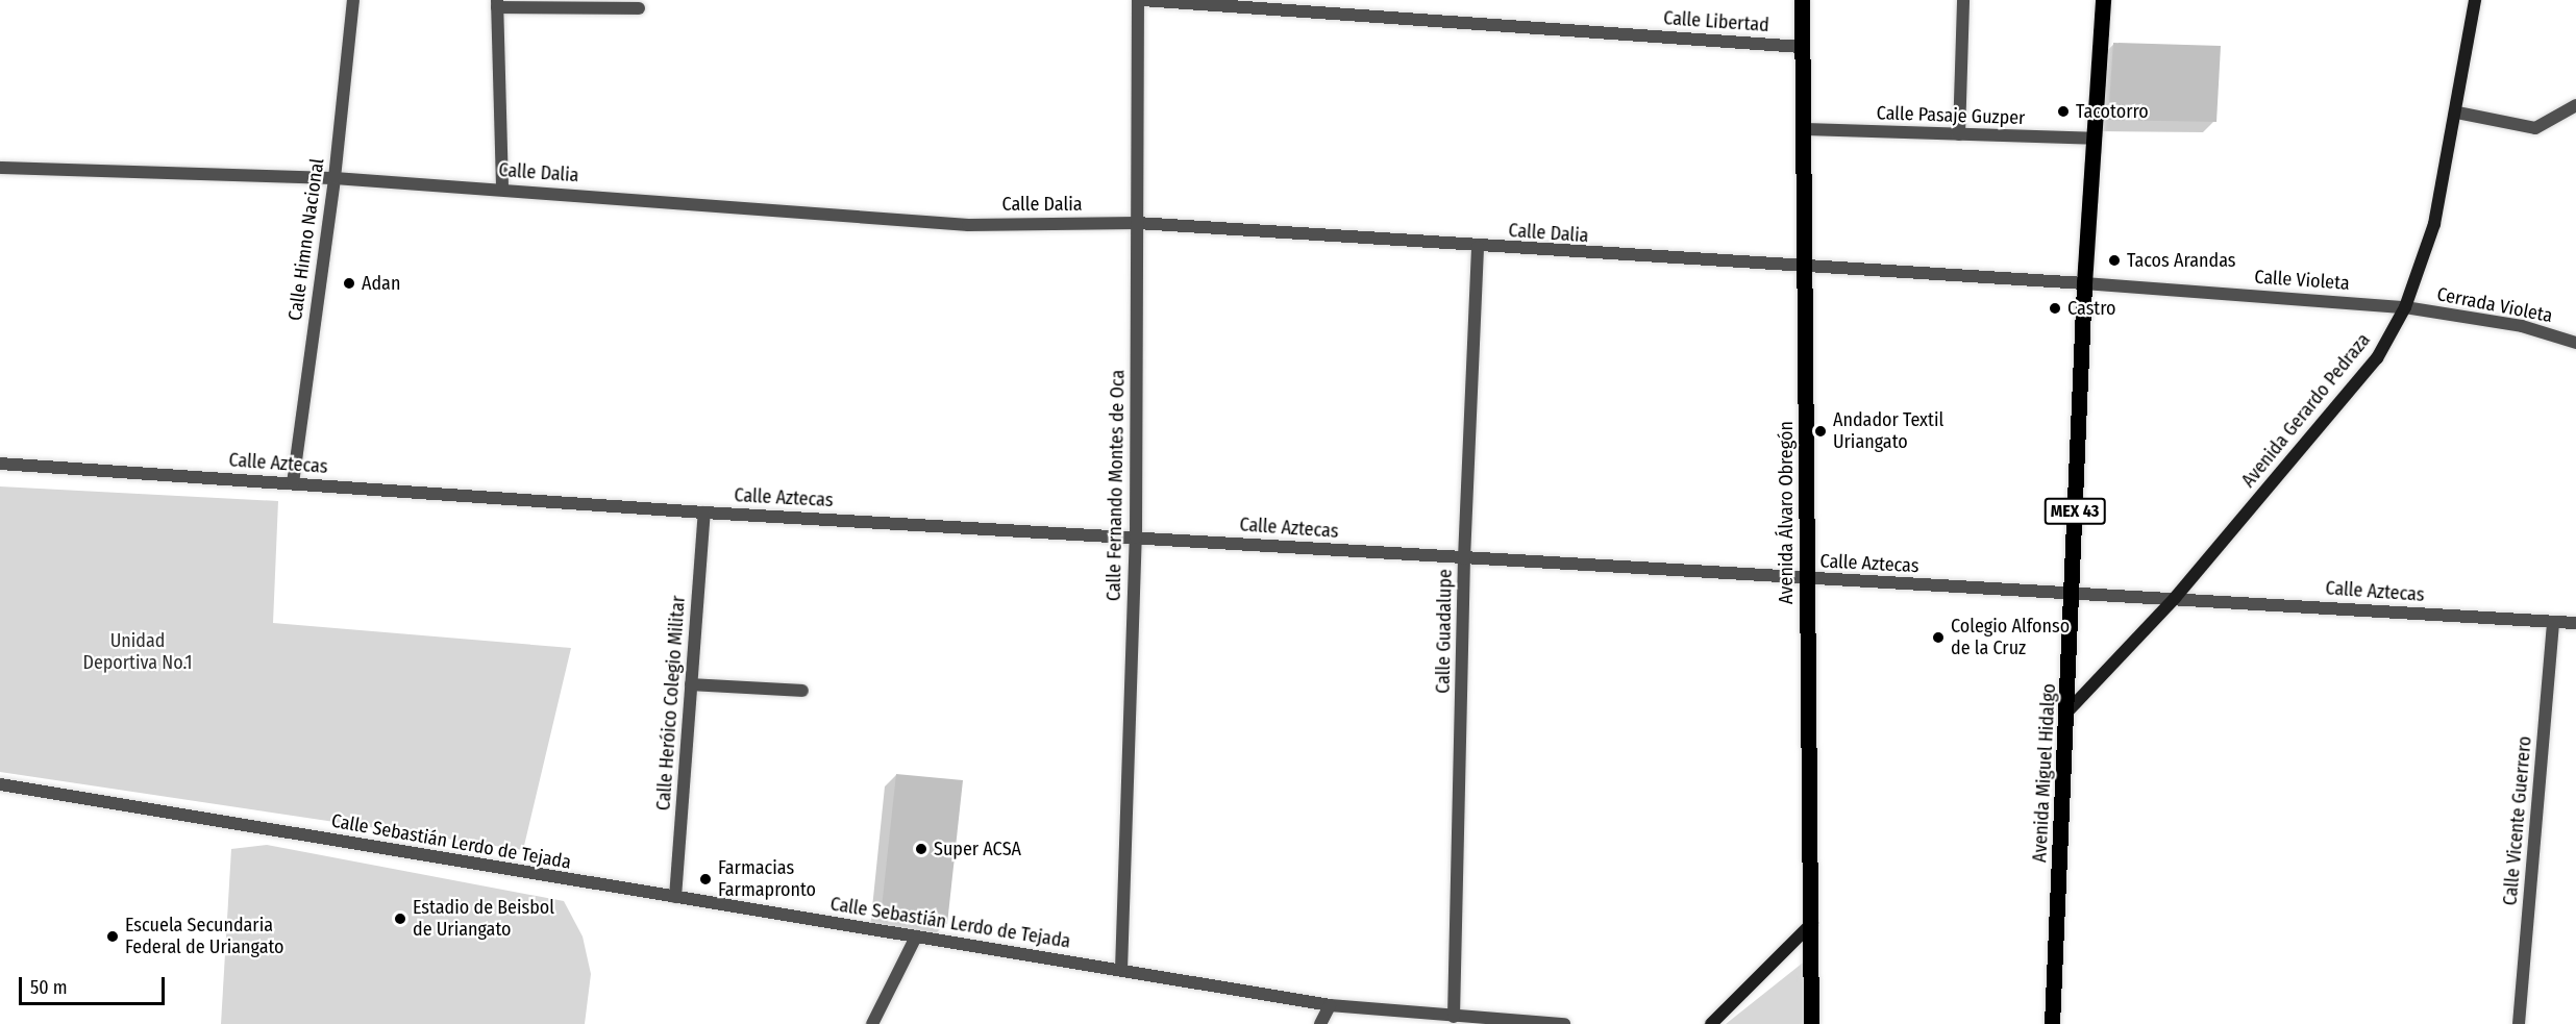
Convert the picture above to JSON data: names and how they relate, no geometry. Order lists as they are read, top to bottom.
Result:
{
  "streets": {
    "main road": ["MEX 43", "Avenida Álvaro Obregón", "Avenida Miguel Hidalgo"],
    "street": [
      "Calle Libertad",
      "Calle Pasaje Guzper",
      "Calle Dalia",
      "Calle Himno Nacional",
      "Calle Violeta",
      "Cerrada Violeta",
      "Avenida Gerardo Pedraza",
      "Calle Aztecas",
      "Calle Fernando Montes de Oca",
      "Calle Guadalupe",
      "Calle Heróico Colegio Militar",
      "Calle Vicente Guerrero",
      "Calle Sebastián Lerdo de Tejada"
    ]
  },
  "crossings": [
    ["Calle Libertad", "Calle Fernando Montes de Oca"],
    ["Calle Libertad", "Avenida Álvaro Obregón"],
    ["Calle Pasaje Guzper", "Avenida Álvaro Obregón"],
    ["Calle Pasaje Guzper", "Avenida Miguel Hidalgo"],
    ["Calle Dalia", "Calle Himno Nacional"],
    ["Calle Dalia", "Calle Violeta"],
    ["Calle Dalia", "Calle Fernando Montes de Oca"],
    ["Calle Dalia", "Avenida Álvaro Obregón"],
    ["Calle Dalia", "Calle Guadalupe"],
    ["Calle Dalia", "Avenida Miguel Hidalgo"],
    ["Calle Himno Nacional", "Calle Aztecas"],
    ["Calle Violeta", "Cerrada Violeta"],
    ["Calle Violeta", "Avenida Gerardo Pedraza"],
    ["Calle Violeta", "Avenida Miguel Hidalgo"],
    ["Cerrada Violeta", "Avenida Gerardo Pedraza"],
    ["Avenida Gerardo Pedraza", "Calle Aztecas"],
    ["Avenida Gerardo Pedraza", "Avenida Miguel Hidalgo"],
    ["Calle Aztecas", "Calle Fernando Montes de Oca"],
    ["Calle Aztecas", "Avenida Álvaro Obregón"],
    ["Calle Aztecas", "Calle Guadalupe"],
    ["Calle Aztecas", "Calle Heróico Colegio Militar"],
    ["Calle Aztecas", "Avenida Miguel Hidalgo"],
    ["Calle Aztecas", "Calle Vicente Guerrero"],
    ["Calle Fernando Montes de Oca", "Calle Sebastián Lerdo de Tejada"],
    ["Calle Guadalupe", "Calle Sebastián Lerdo de Tejada"],
    ["Calle Heróico Colegio Militar", "Calle Sebastián Lerdo de Tejada"]
  ],
  "parks": ["Unidad Deportiva No.1"],
  "places": [
    "Tacotorro",
    "Tacos Arandas",
    "Adan",
    "Castro",
    "Andador Textil Uriangato",
    "Colegio Alfonso de la Cruz",
    "Super ACSA",
    "Farmacias Farmapronto",
    "Estadio de Beisbol de Uriangato",
    "Escuela Secundaria Federal de Uriangato"
  ],
  "scale_bar": "50 m"
}
